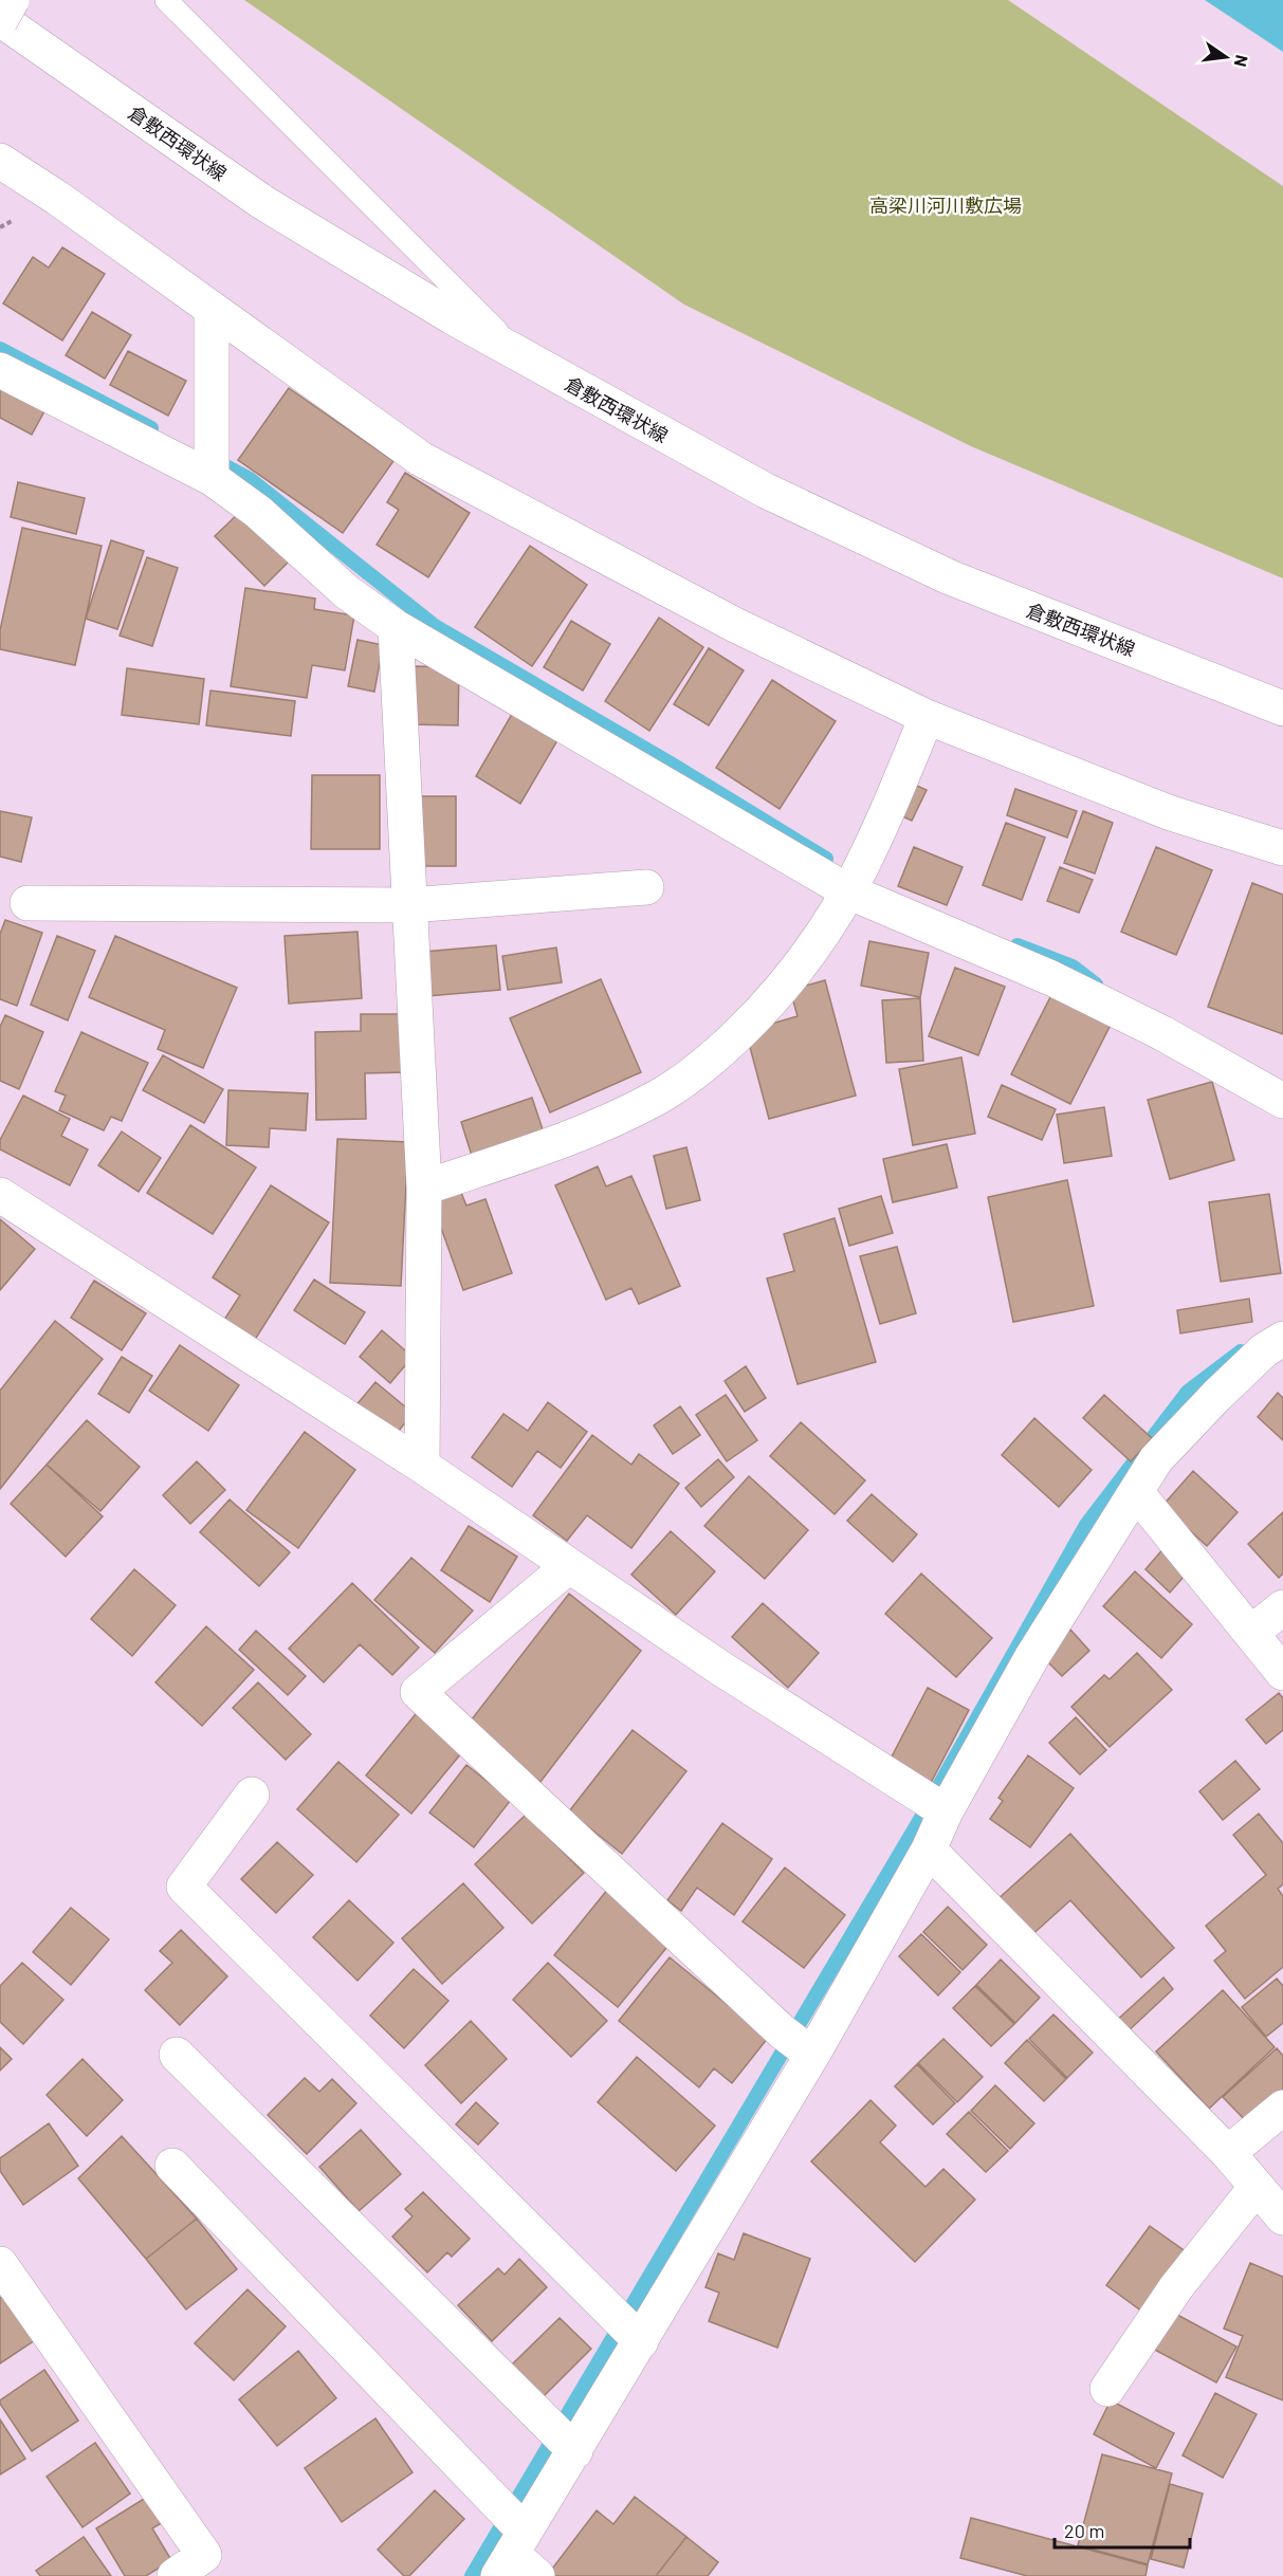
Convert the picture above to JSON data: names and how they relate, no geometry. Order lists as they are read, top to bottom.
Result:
{
  "streets": {
    "main road": ["倉敷西環状線"]
  },
  "parks": ["高梁川河川敷広場"],
  "scale_bar": "20 m",
  "north": "right"
}
